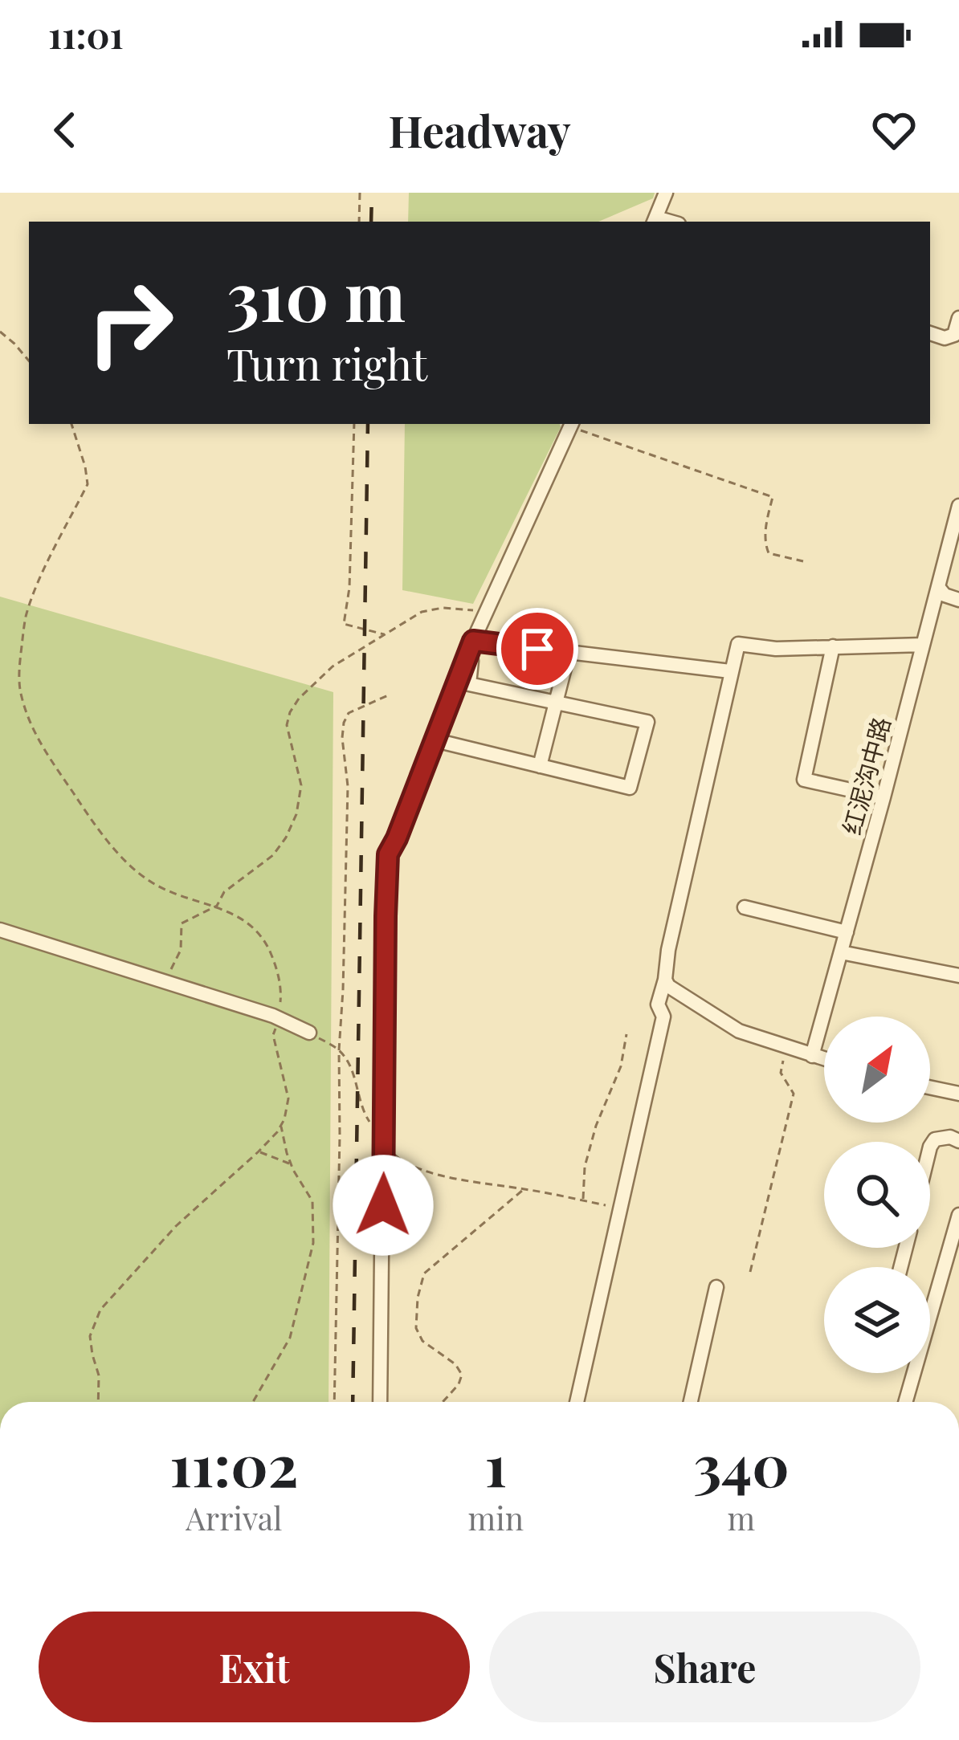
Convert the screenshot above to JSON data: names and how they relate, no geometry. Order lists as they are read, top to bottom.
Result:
{
  "streets": {
    "street": ["红泥沟中路"]
  },
  "north": "top right",
  "page": {
    "status": "11:01",
    "header": "Headway",
    "turn": ["310 m", "Turn right"],
    "eta": [
      "11:02",
      "Arrival",
      "1",
      "min",
      "340",
      "m"
    ],
    "buttons": ["Exit", "Share"]
  }
}
